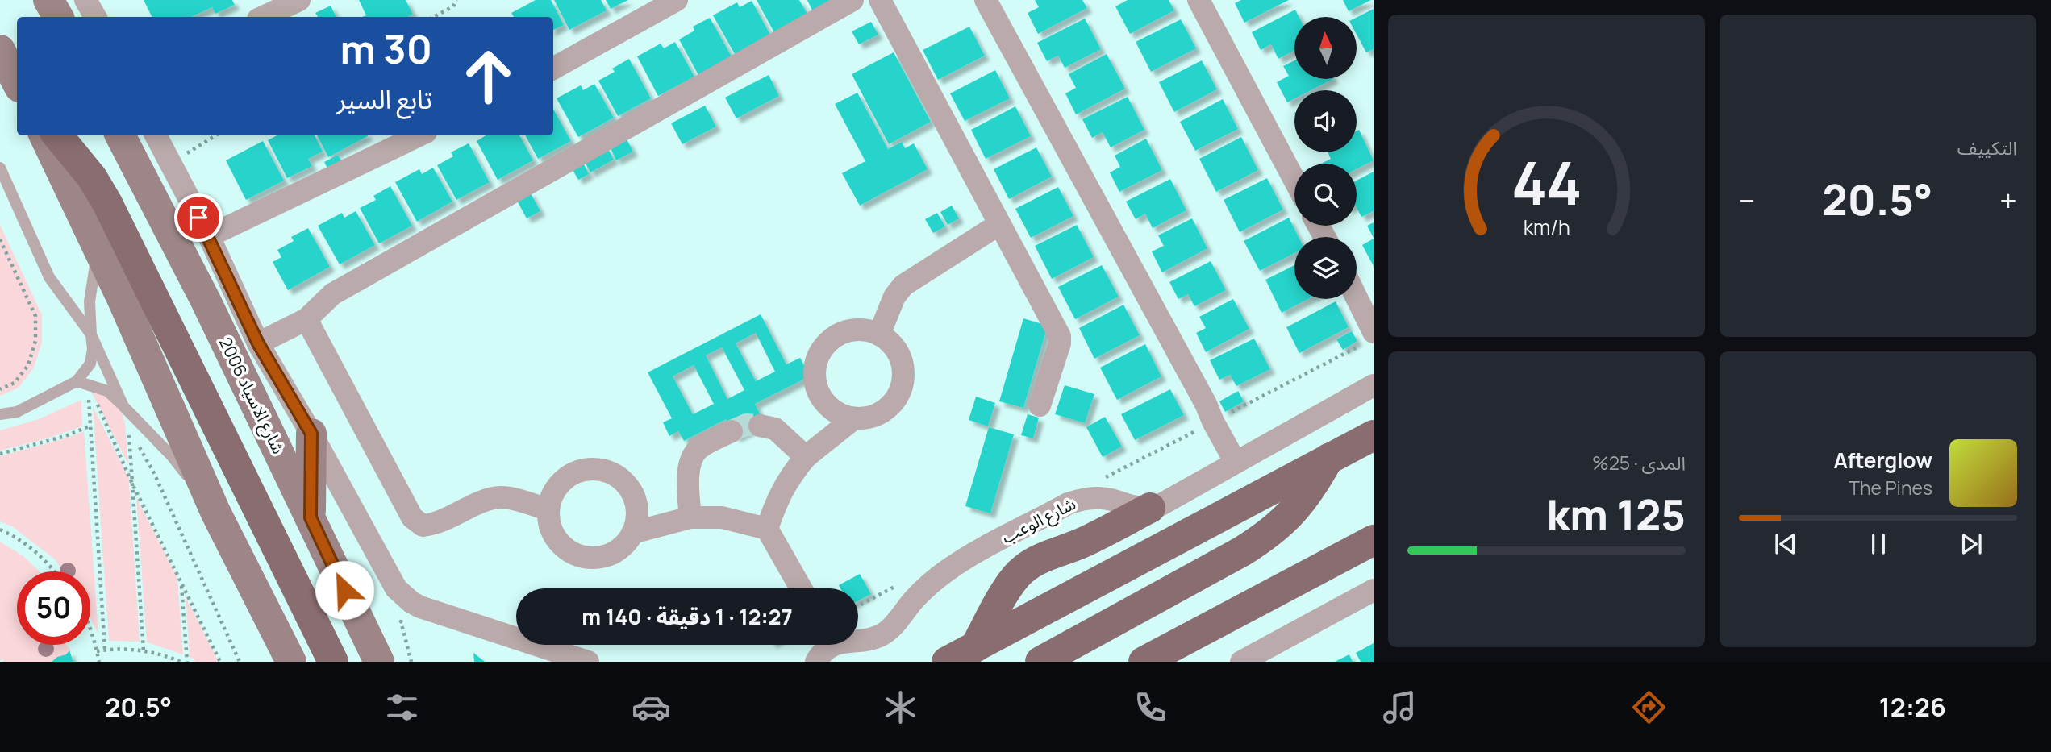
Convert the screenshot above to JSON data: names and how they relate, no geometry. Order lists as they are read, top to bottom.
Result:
{
  "streets": {
    "main road": ["شارع الاسياد 2006"],
    "street": ["شارع الوعب"]
  },
  "north": "top",
  "page": {
    "tile": [
      "التكييف",
      ["المدى · 25%", "125 km"]
    ],
    "turn": ["30 m", "تابع السير"],
    "heat": ["−", "20.5°", "+"],
    "song": ["Afterglow", "The Pines"],
    "limit": "50",
    "trip": "12:27 · 1 دقيقة · 140 m",
    "tabs": ["12:26", "20.5°"],
    "gauge": ["44", "km/h"]
  }
}
